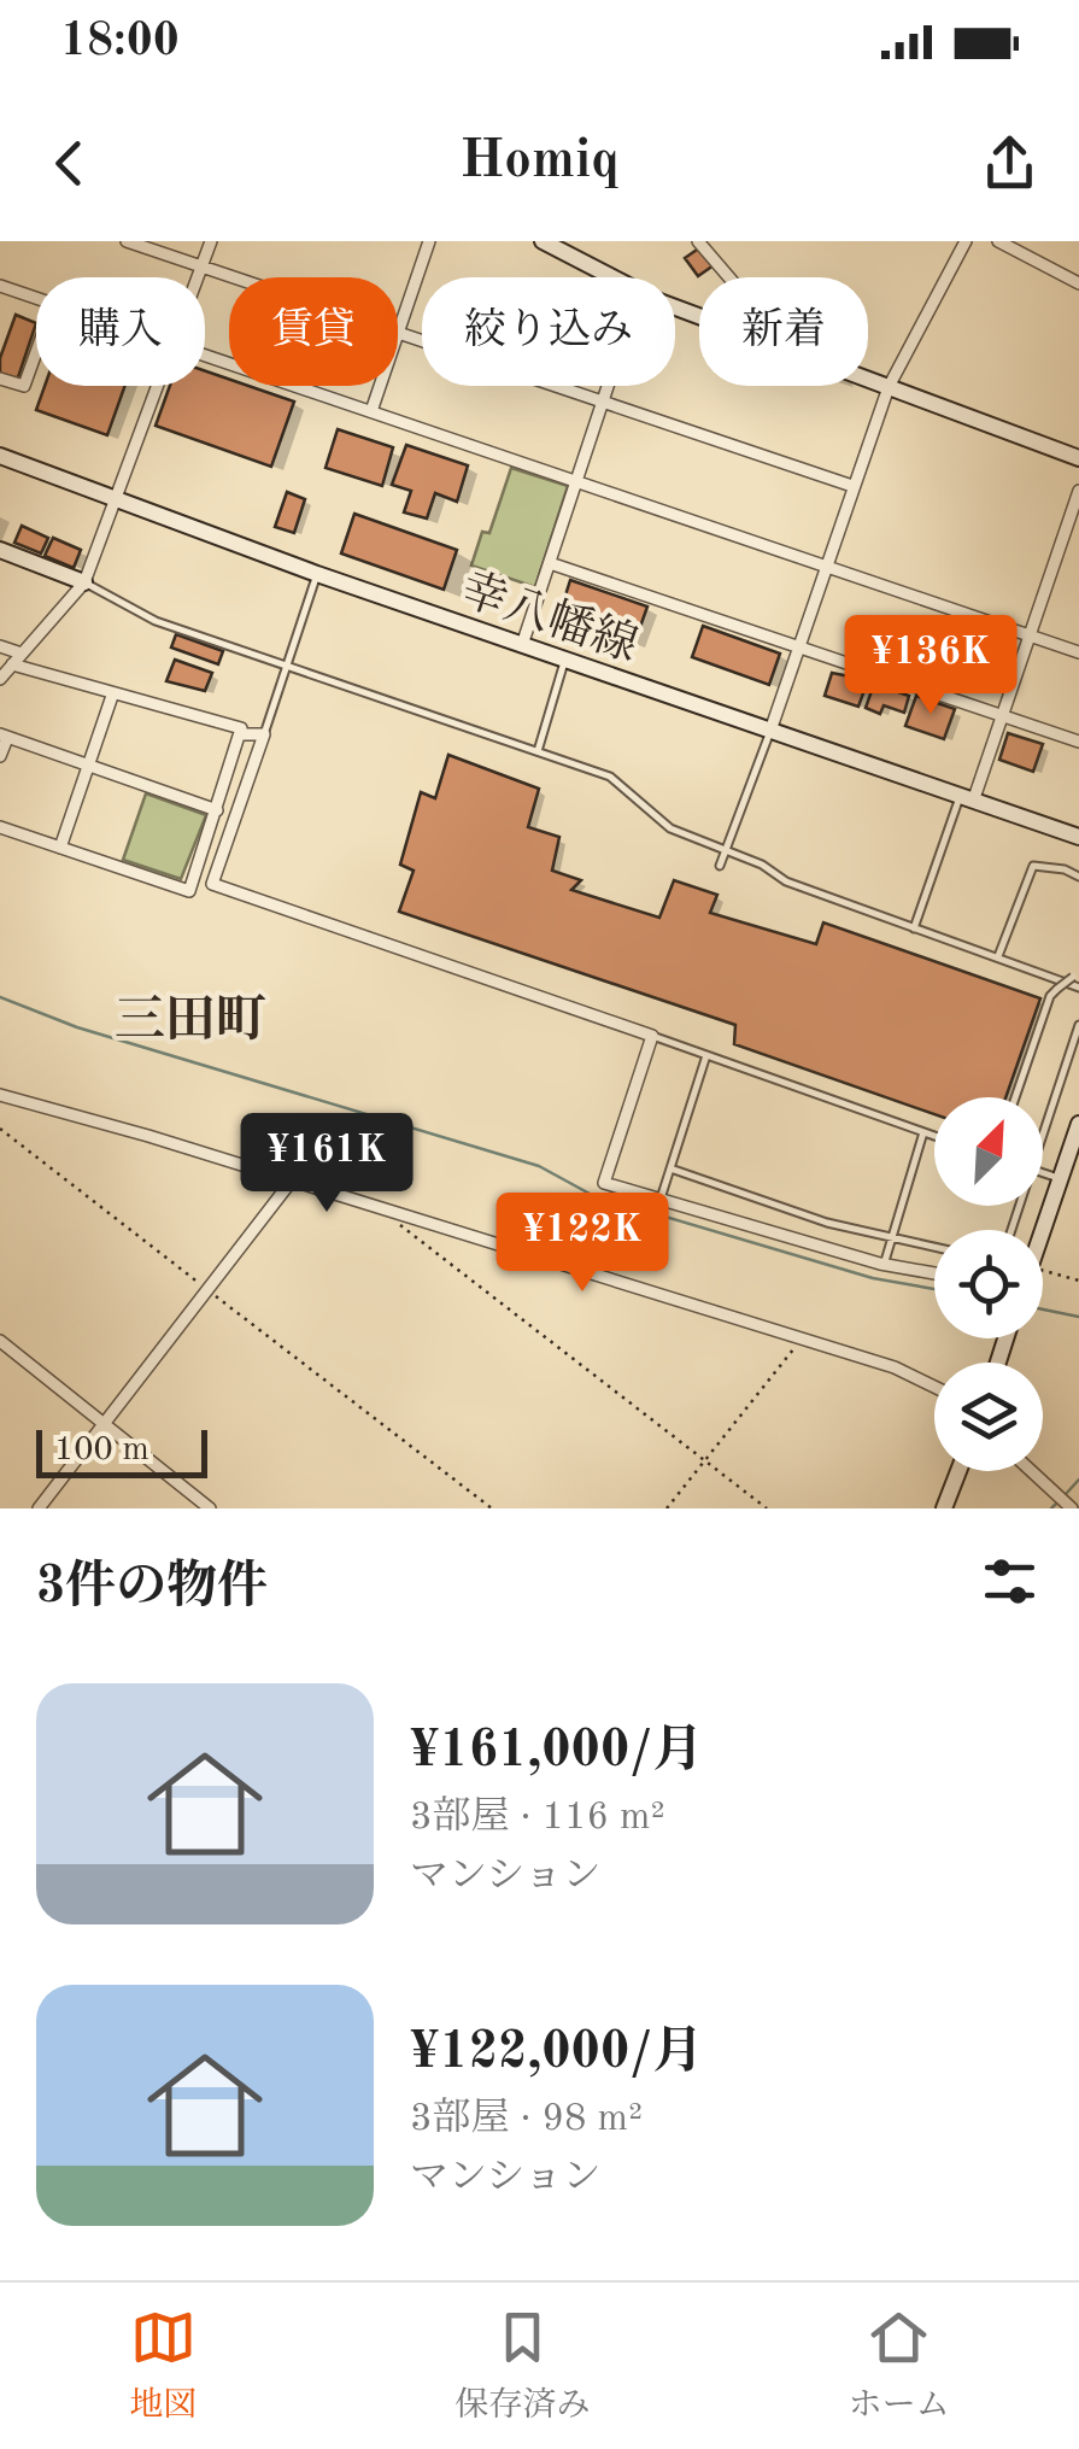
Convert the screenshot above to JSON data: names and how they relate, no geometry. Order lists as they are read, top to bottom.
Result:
{
  "streets": {
    "street": ["幸八幡線"]
  },
  "districts": ["三田町"],
  "scale_bar": "100 m",
  "north": "top right",
  "page": {
    "status": "18:00",
    "header": "Homiq",
    "chip": [
      "購入",
      "賃貸",
      "絞り込み",
      "新着"
    ],
    "price": ["¥136K", "¥161K", "¥122K"],
    "scale": "100 m",
    "heading": "3件の物件",
    "list": [
      {
        "name": "¥161,000/月",
        "note": "3部屋 · 116 m² · マンション"
      },
      {
        "name": "¥122,000/月",
        "note": "3部屋 · 98 m² · マンション"
      }
    ],
    "tabs": ["地図", "保存済み", "ホーム"]
  }
}
